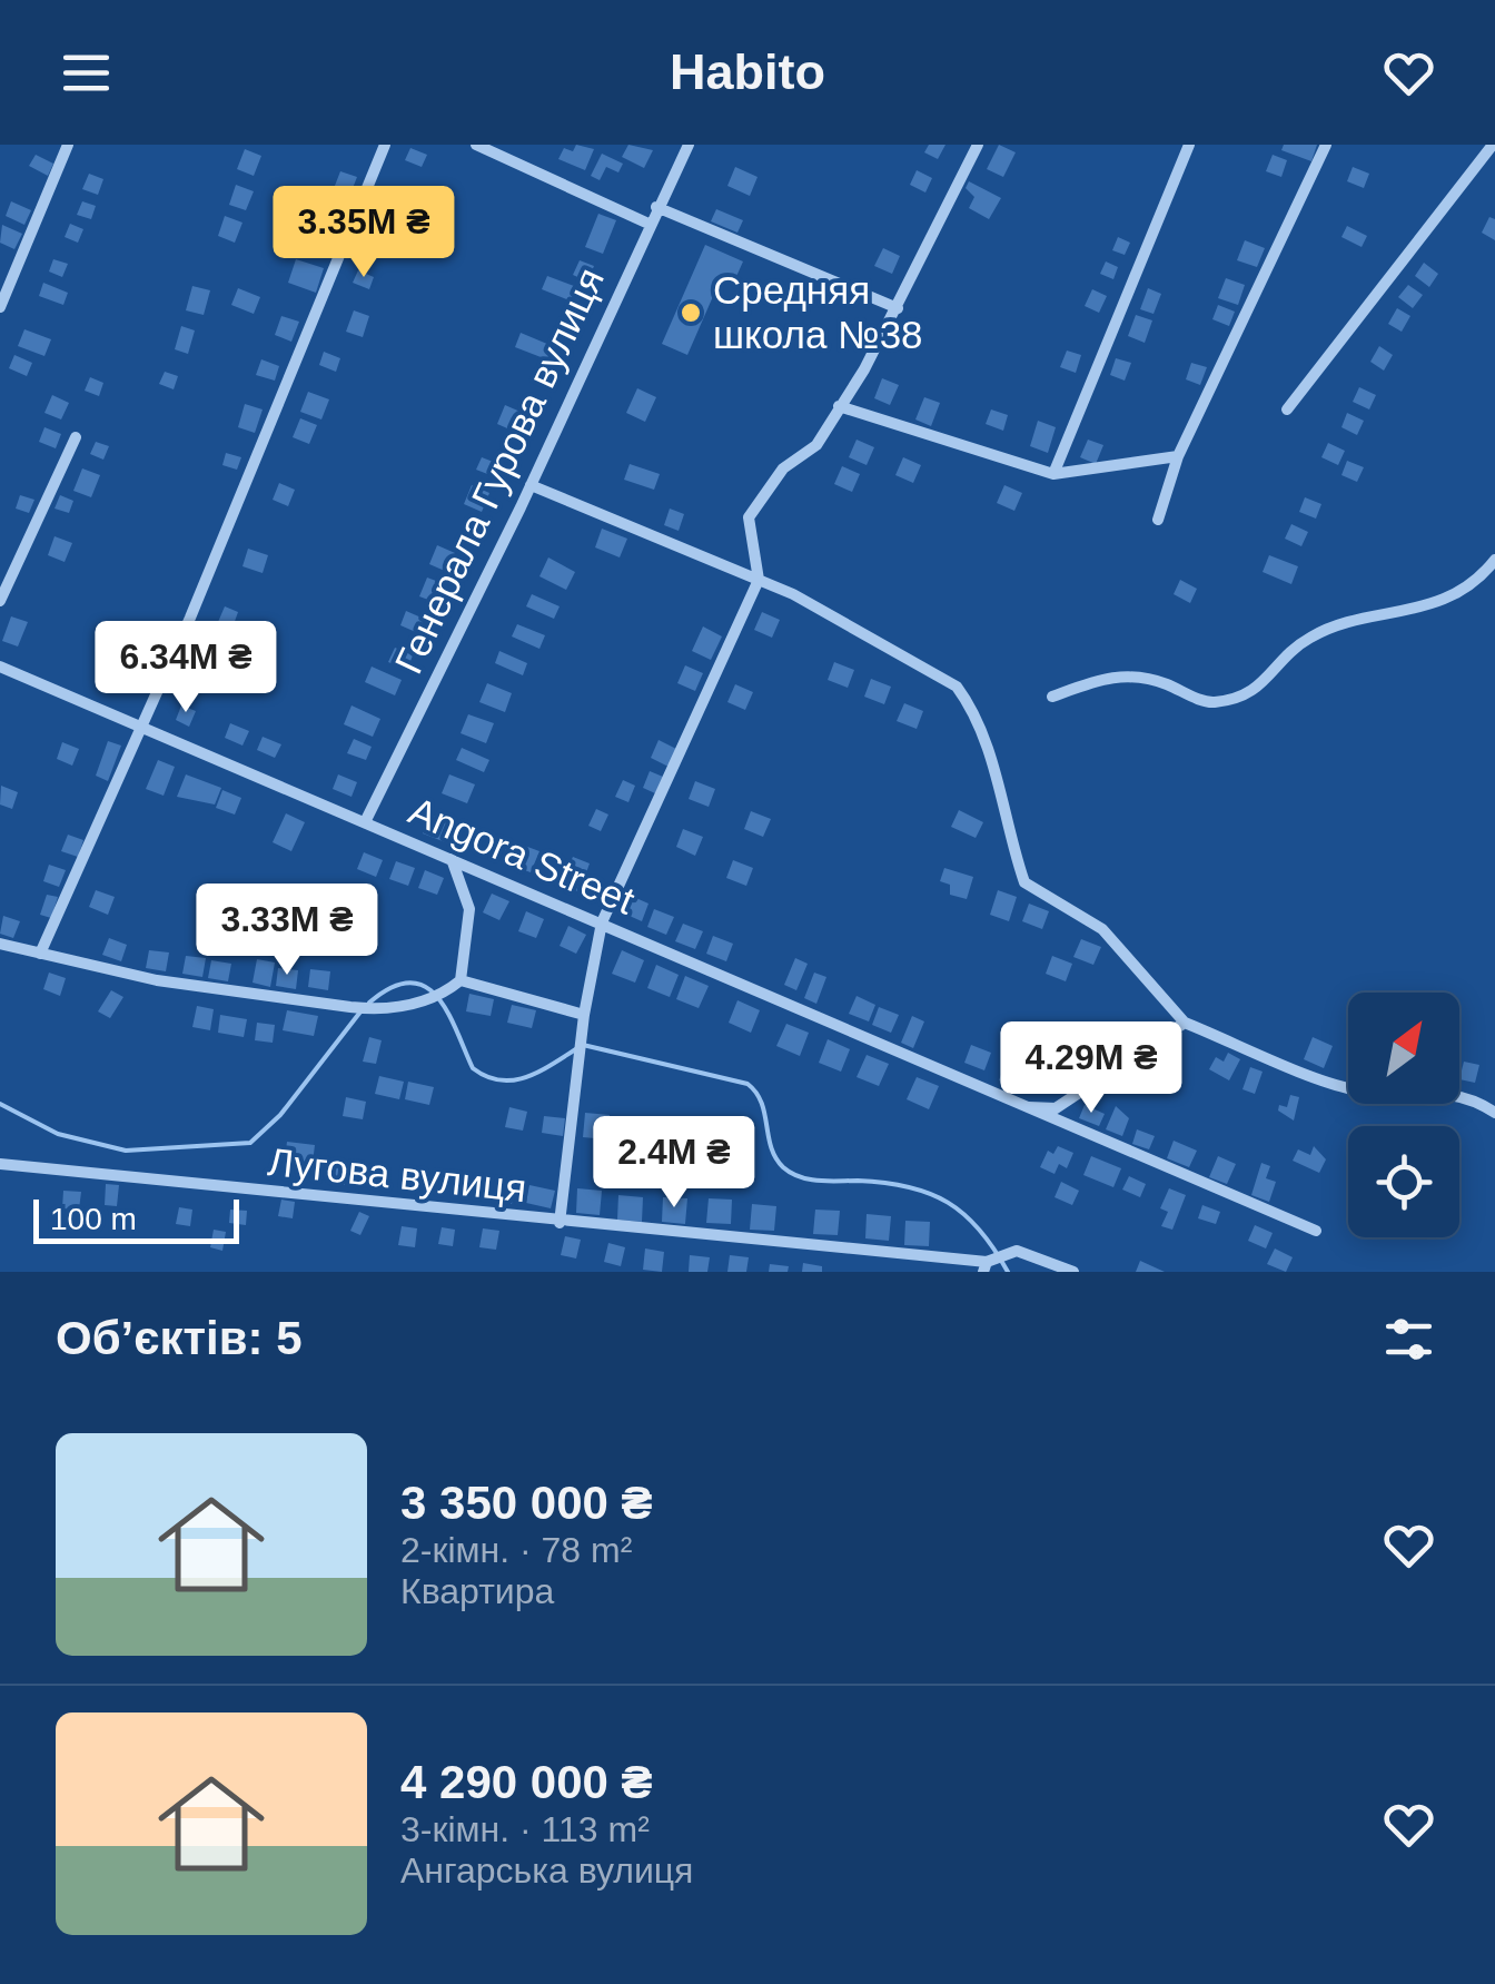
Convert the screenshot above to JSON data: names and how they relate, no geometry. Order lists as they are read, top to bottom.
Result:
{
  "streets": {
    "street": ["Генерала Гурова вулиця", "Angora Street", "Лугова вулиця"]
  },
  "crossings": [
    ["Генерала Гурова вулиця", "Angora Street"]
  ],
  "places": ["Средняя школа №38"],
  "scale_bar": "100 m",
  "north": "top right",
  "page": {
    "header": "Habito",
    "price": [
      "3.35M ₴",
      "6.34M ₴",
      "3.33M ₴",
      "4.29M ₴",
      "2.4M ₴"
    ],
    "scale": "100 m",
    "heading": "Об’єктів: 5",
    "list": [
      {
        "name": "3 350 000 ₴",
        "note": "2-кімн. · 78 m² · Квартира"
      },
      {
        "name": "4 290 000 ₴",
        "note": "3-кімн. · 113 m² · Ангарська вулиця"
      }
    ]
  }
}
